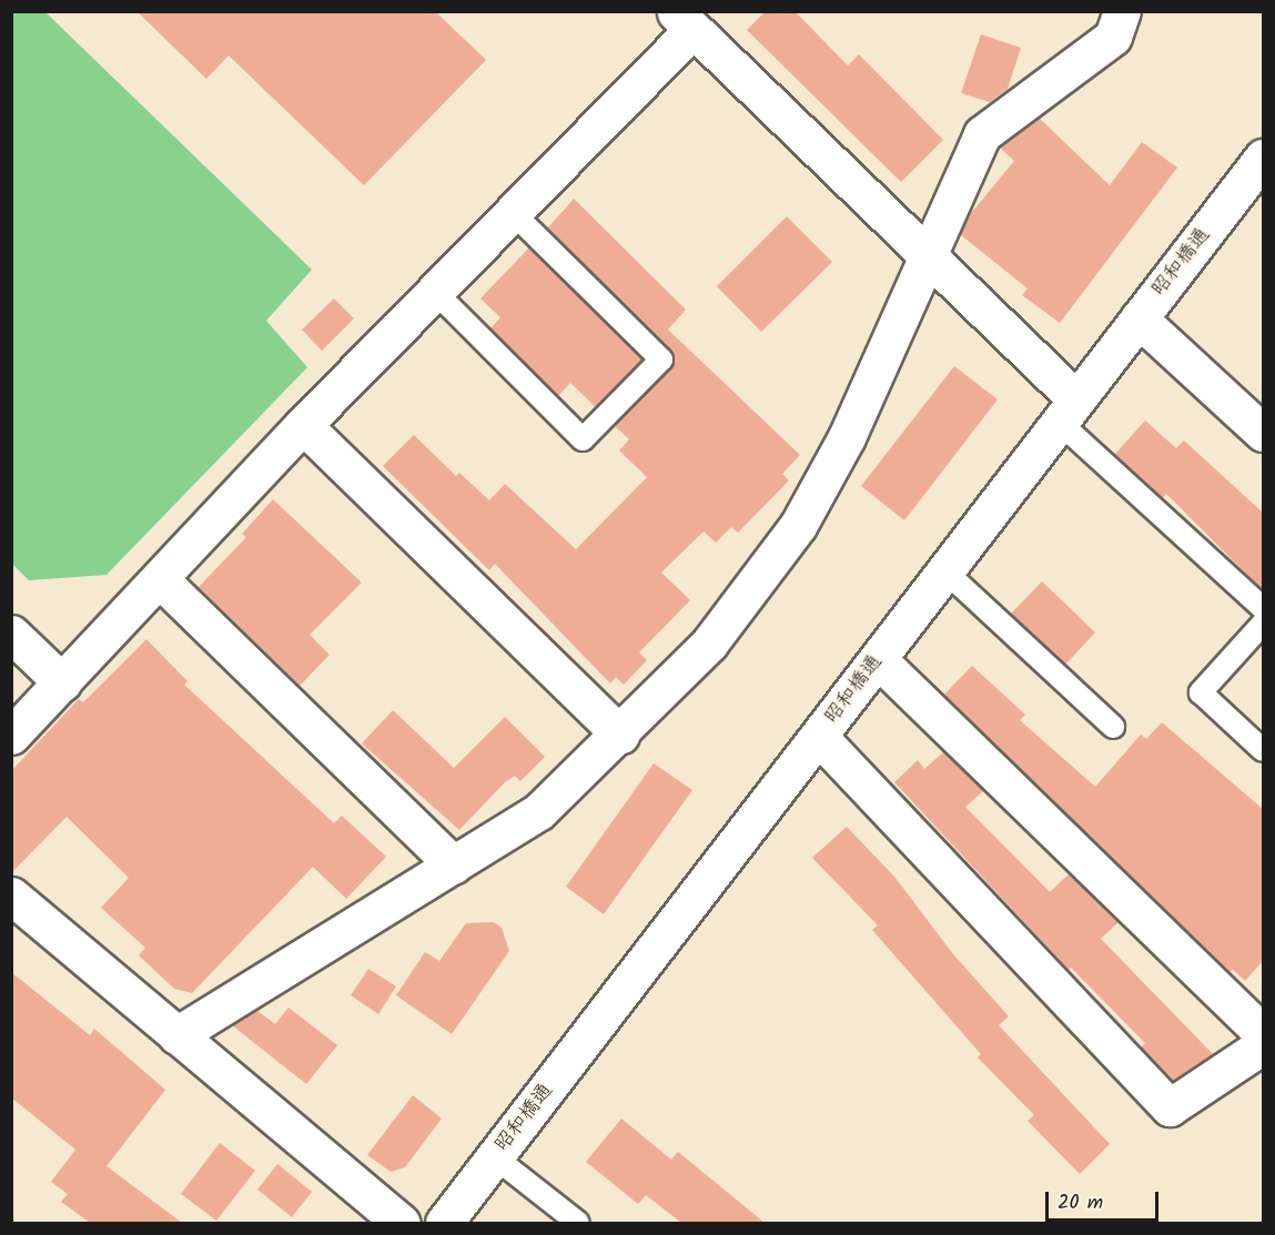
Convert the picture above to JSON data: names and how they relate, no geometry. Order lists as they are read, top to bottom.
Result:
{
  "streets": {
    "street": ["昭和橋通"]
  },
  "scale_bar": "20 m"
}
